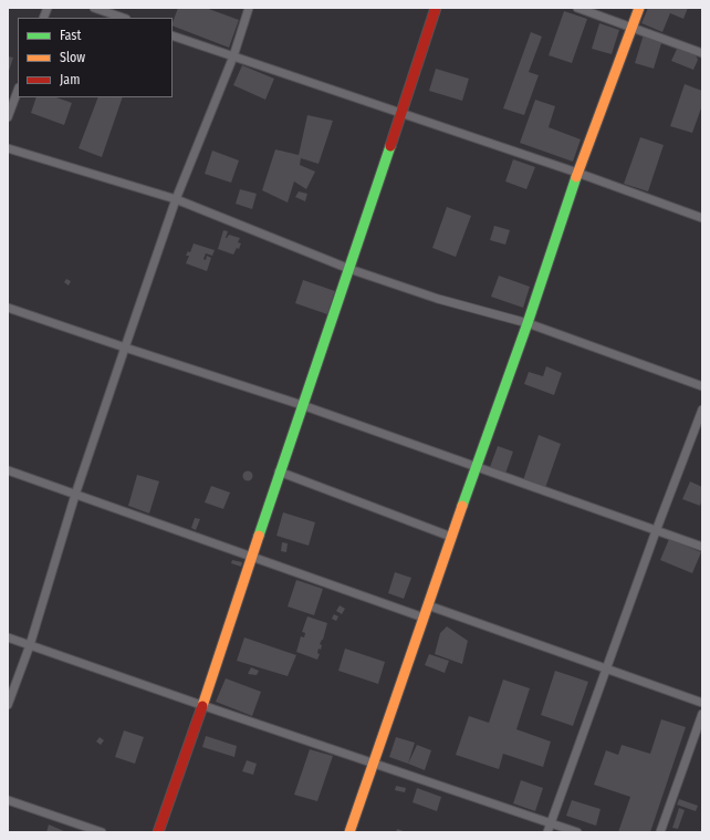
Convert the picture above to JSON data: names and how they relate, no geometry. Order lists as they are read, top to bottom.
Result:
{
  "legend": ["Fast", "Slow", "Jam"]
}
